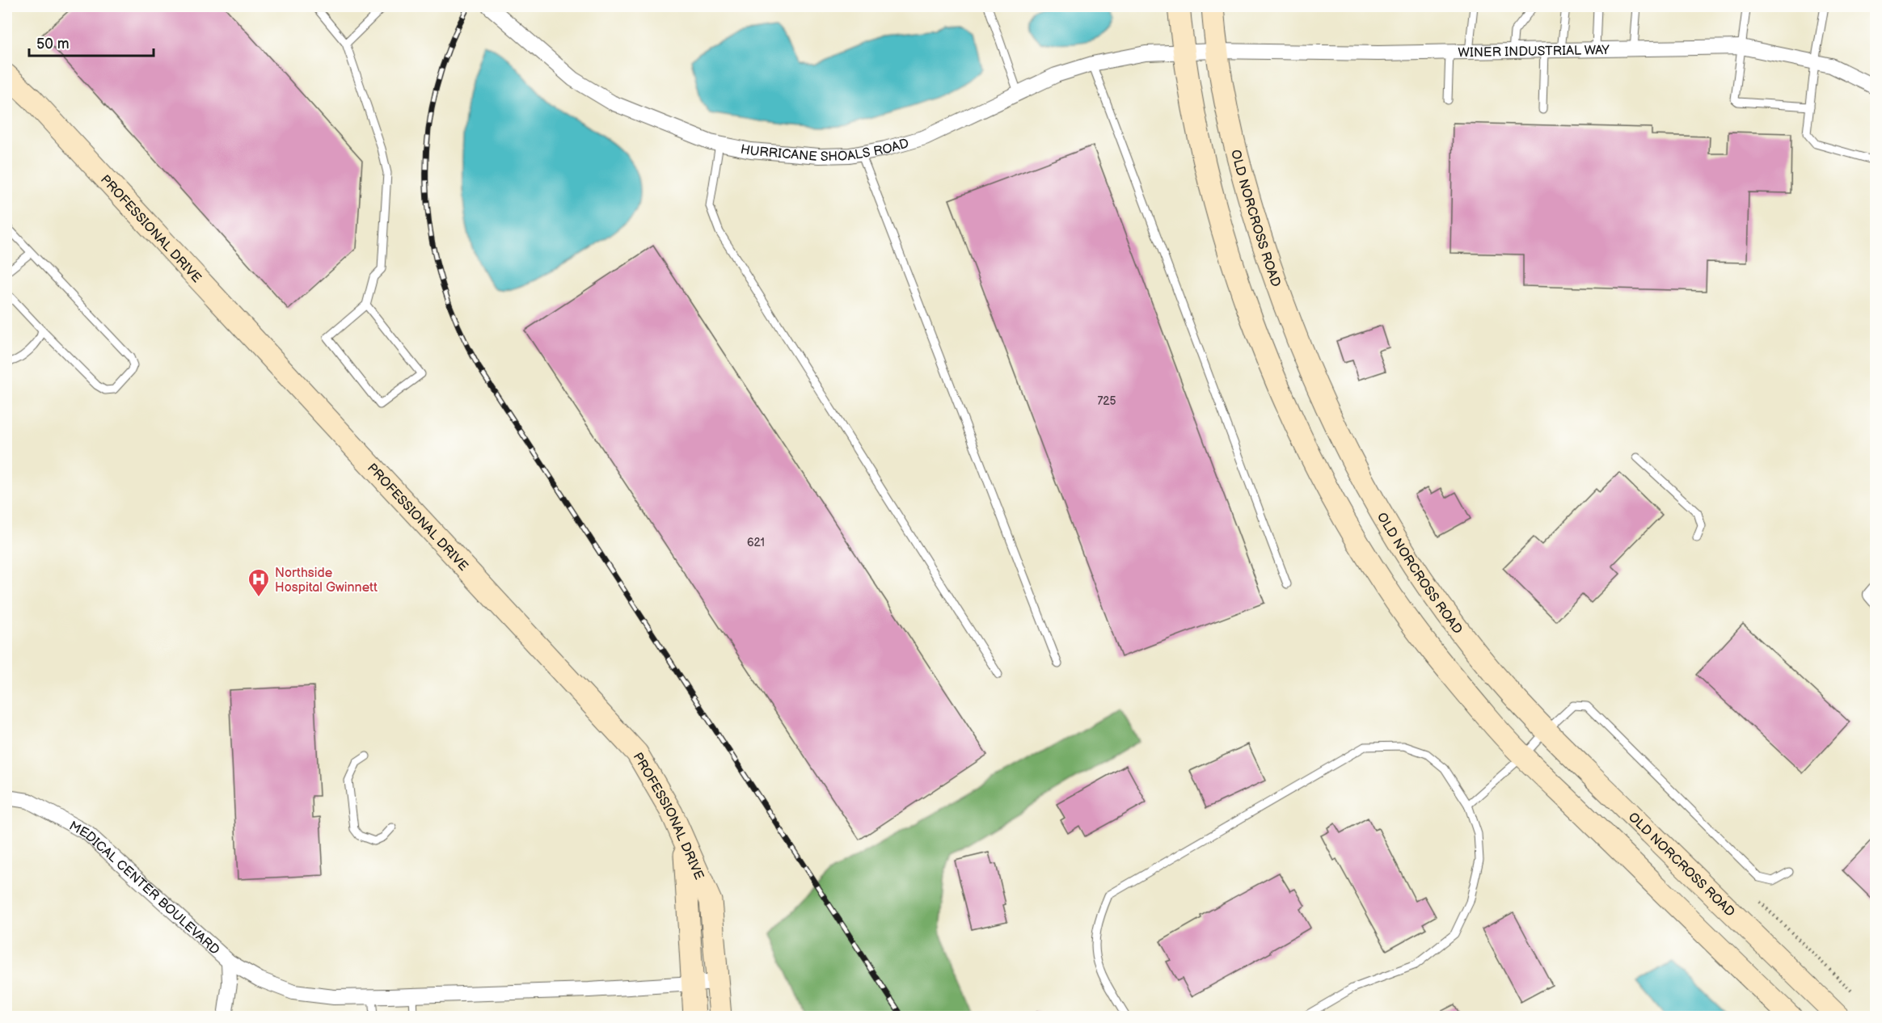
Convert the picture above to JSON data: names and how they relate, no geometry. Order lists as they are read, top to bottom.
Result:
{
  "streets": {
    "main road": ["OLD NORCROSS ROAD", "PROFESSIONAL DRIVE"],
    "street": ["WINER INDUSTRIAL WAY", "HURRICANE SHOALS ROAD", "MEDICAL CENTER BOULEVARD"]
  },
  "crossings": [
    ["WINER INDUSTRIAL WAY", "HURRICANE SHOALS ROAD"],
    ["WINER INDUSTRIAL WAY", "OLD NORCROSS ROAD"]
  ],
  "places": {
    "hospital": ["Northside Hospital Gwinnett"]
  },
  "house_numbers": ["725", "621"],
  "scale_bar": "50 m"
}
